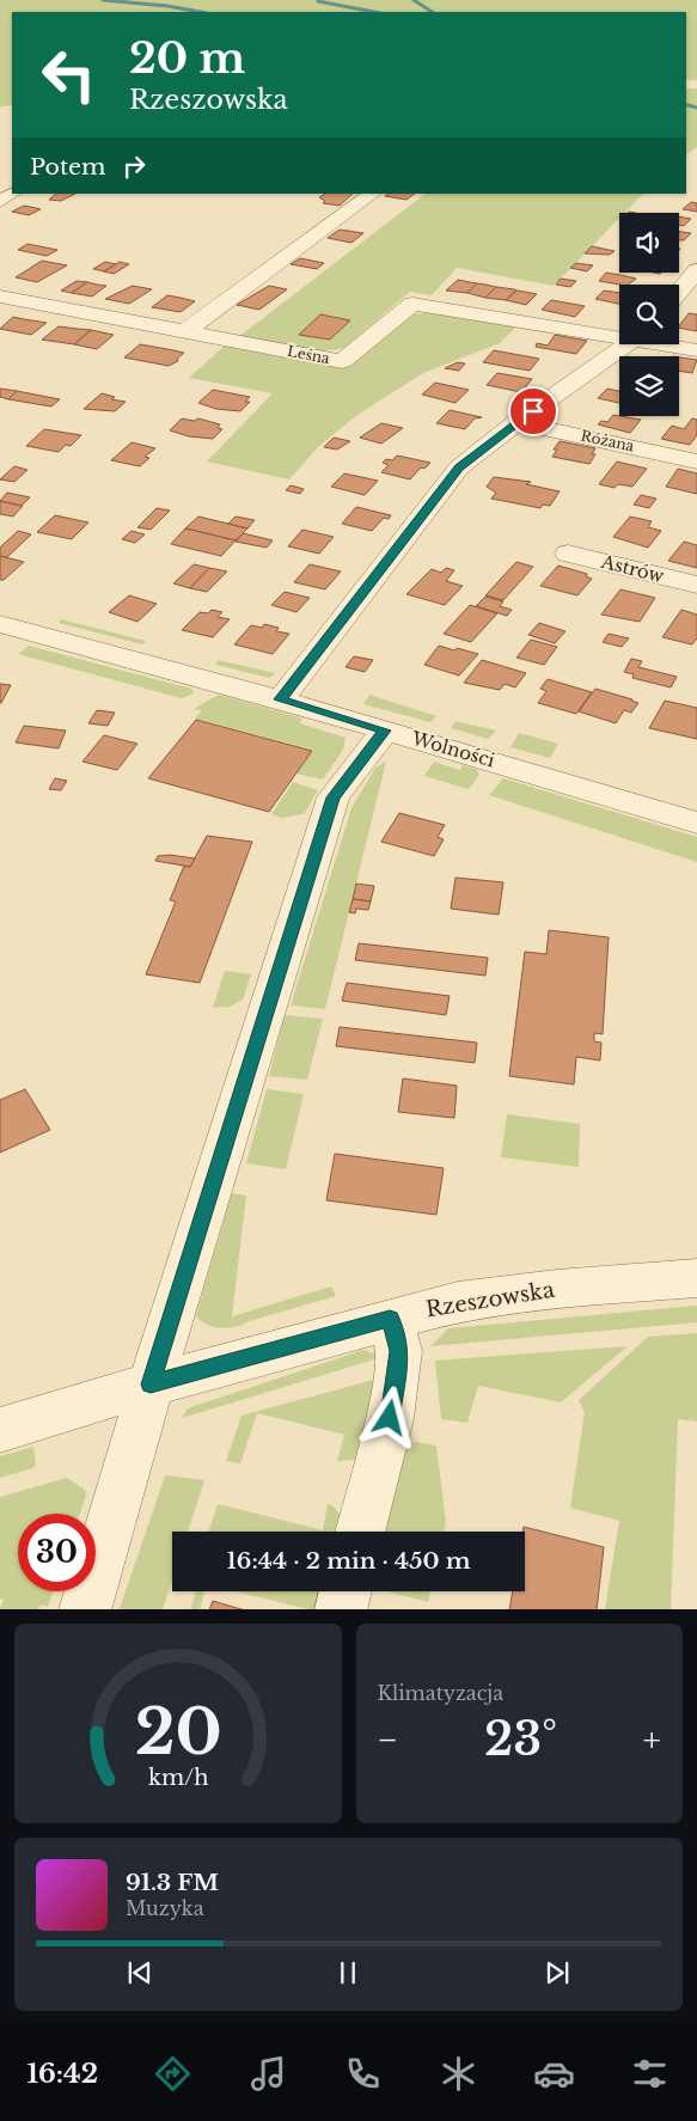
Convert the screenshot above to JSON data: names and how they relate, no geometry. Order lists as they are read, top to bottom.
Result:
{
  "streets": {
    "street": [
      "Leśna",
      "Różana",
      "Astrów",
      "Wolności",
      "Rzeszowska"
    ]
  },
  "page": {
    "turn": ["20 m", "Rzeszowska"],
    "then": "Potem",
    "limit": "30",
    "trip": "16:44 · 2 min · 450 m",
    "tile": "Klimatyzacja",
    "heat": ["−", "23°", "+"],
    "song": ["91.3 FM", "Muzyka"],
    "tabs": "16:42",
    "gauge": ["20", "km/h"]
  }
}
